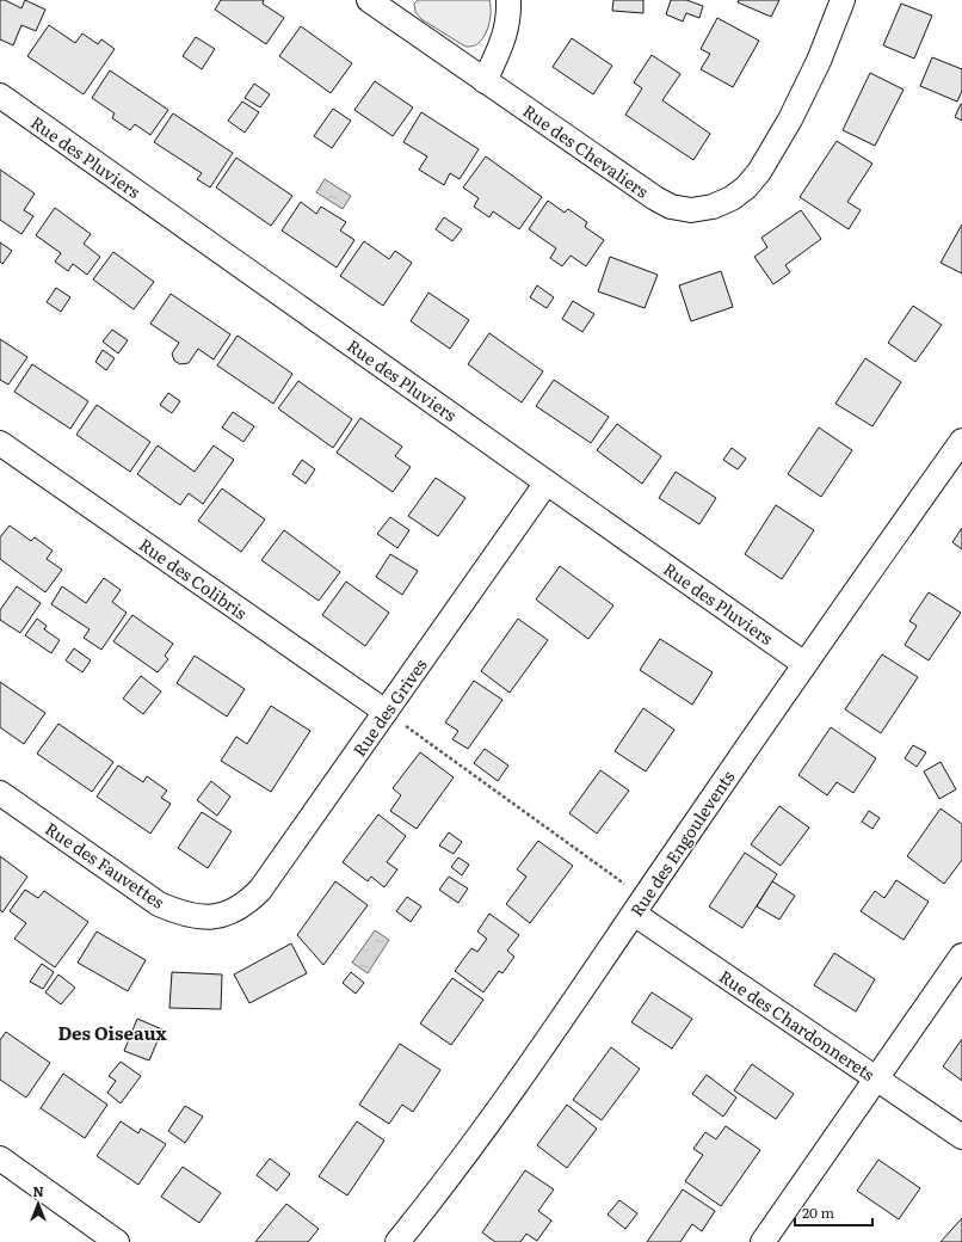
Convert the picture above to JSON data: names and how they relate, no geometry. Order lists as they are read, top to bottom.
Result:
{
  "streets": {
    "street": [
      "Rue des Chevaliers",
      "Rue des Pluviers",
      "Rue des Colibris",
      "Rue des Grives",
      "Rue des Engoulevents",
      "Rue des Fauvettes",
      "Rue des Chardonnerets"
    ]
  },
  "crossings": [
    ["Rue des Pluviers", "Rue des Grives"],
    ["Rue des Pluviers", "Rue des Engoulevents"],
    ["Rue des Colibris", "Rue des Grives"],
    ["Rue des Grives", "Rue des Fauvettes"],
    ["Rue des Engoulevents", "Rue des Chardonnerets"]
  ],
  "districts": ["Des Oiseaux"],
  "scale_bar": "20 m",
  "north": "top"
}
